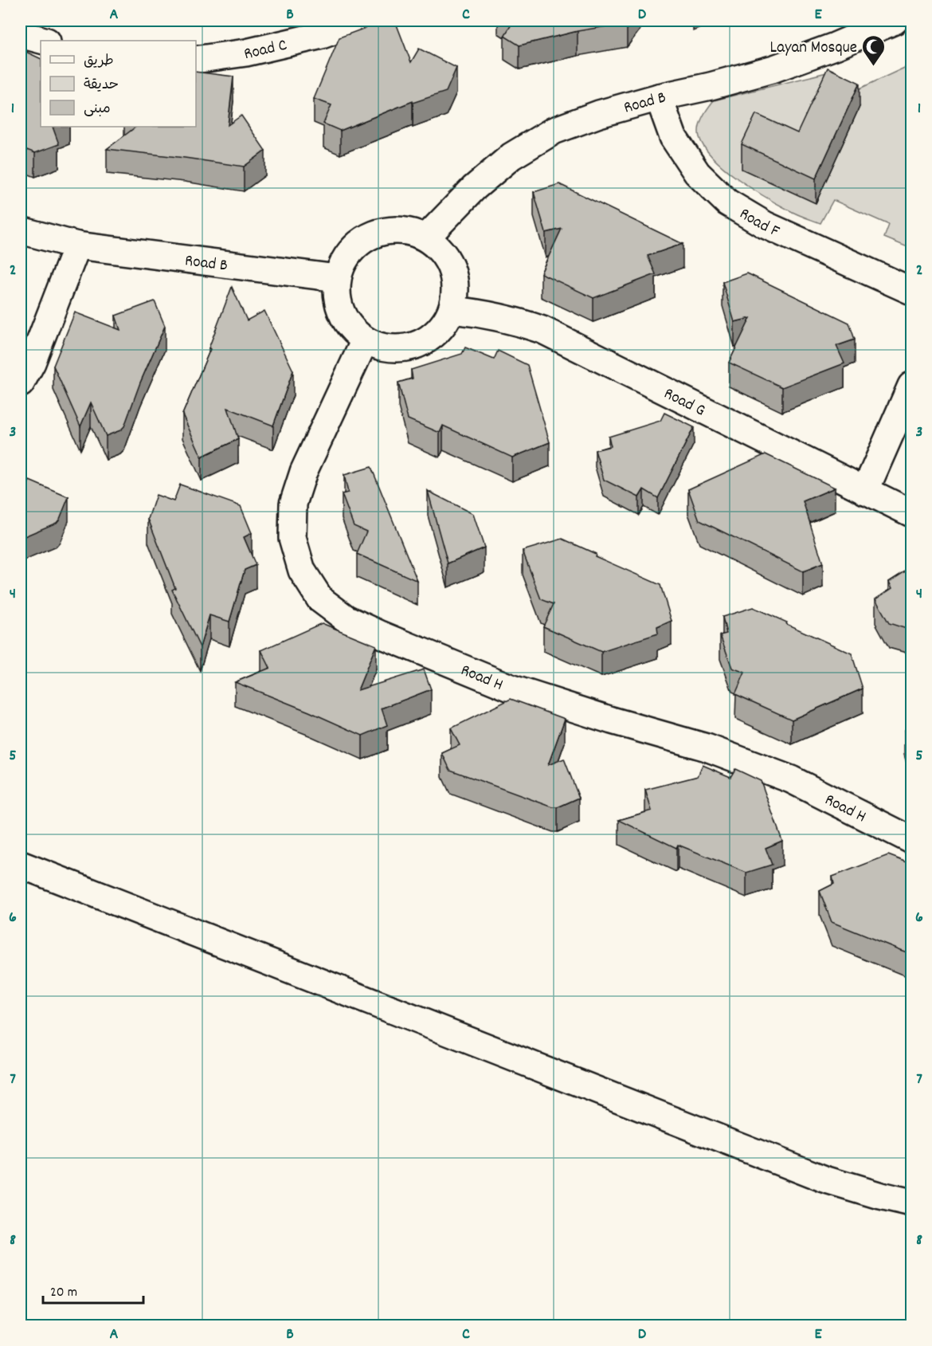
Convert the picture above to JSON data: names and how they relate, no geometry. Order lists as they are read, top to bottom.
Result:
{
  "streets": {
    "main road": [
      "Road C",
      "Road B",
      "Road F",
      "Road G",
      "Road H"
    ]
  },
  "crossings": [
    ["Road B", "Road F"],
    ["Road B", "Road G"],
    ["Road B", "Road H"],
    ["Road G", "Road H"]
  ],
  "places": {
    "mosque": ["Layan Mosque"]
  },
  "legend": ["طريق", "حديقة", "مبنى"],
  "scale_bar": "20 m",
  "grid": {
    "columns": [
      "A",
      "B",
      "C",
      "D",
      "E"
    ],
    "rows": [
      "1",
      "2",
      "3",
      "4",
      "5",
      "6",
      "7",
      "8"
    ]
  }
}
